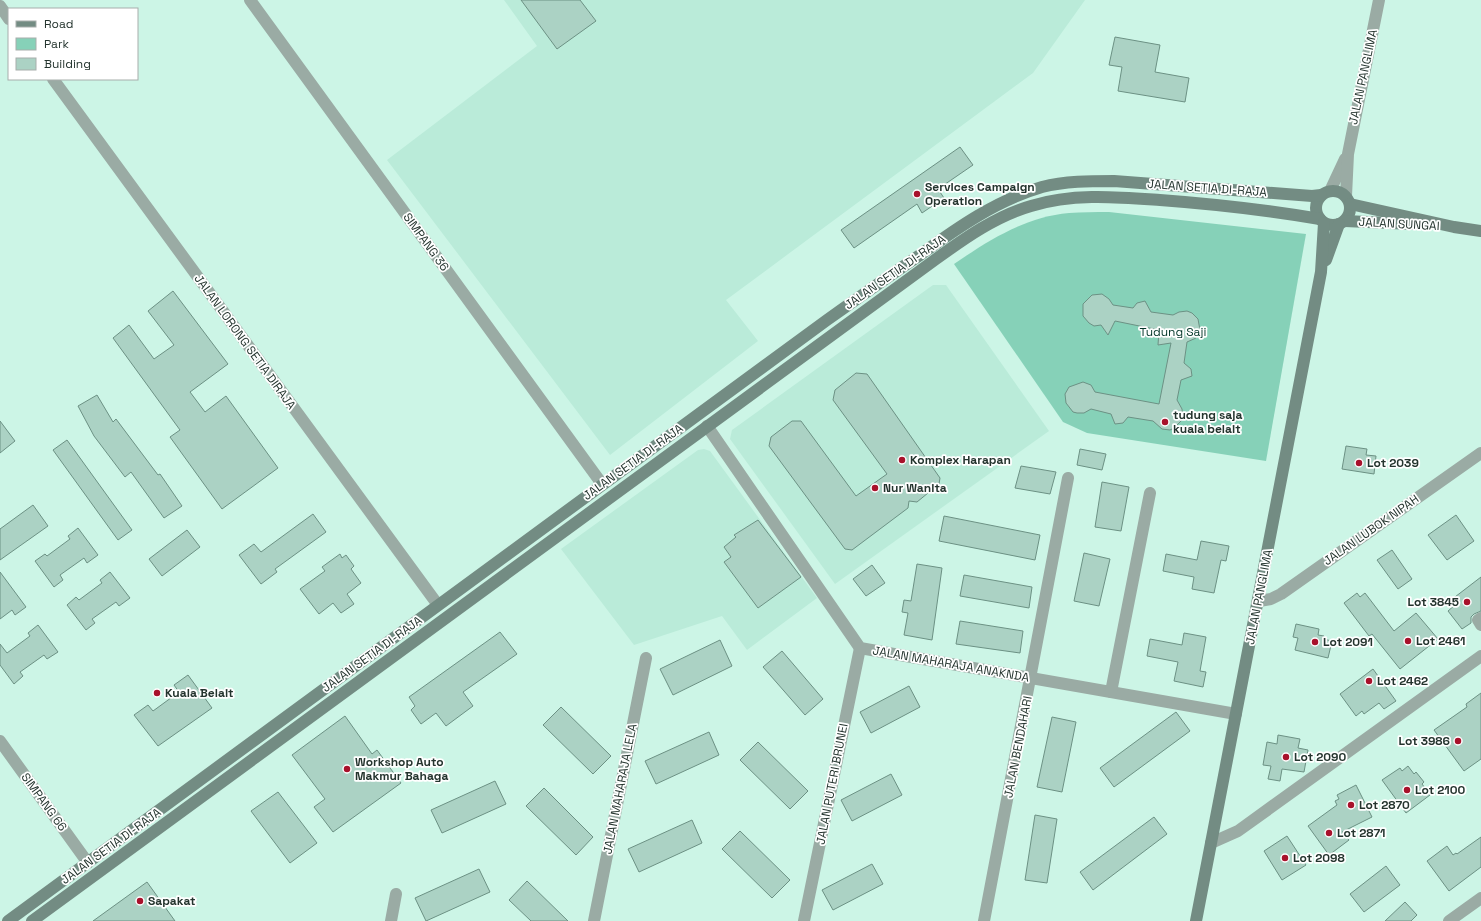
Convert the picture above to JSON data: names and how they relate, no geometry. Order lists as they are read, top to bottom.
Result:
{
  "streets": {
    "main road": ["JALAN PANGLIMA", "JALAN SETIA DI-RAJA", "JALAN SUNGAI"],
    "street": [
      "SIMPANG 36",
      "JALAN LORONG SETIA DIRAJA",
      "JALAN LUBOK NIPAH",
      "JALAN MAHARAJA ANAKNDA",
      "JALAN BENDAHARI",
      "JALAN PUTERI BRUNEI",
      "JALAN MAHARAJA LELA",
      "SIMPANG 66"
    ]
  },
  "crossings": [
    ["JALAN PANGLIMA", "JALAN SETIA DI-RAJA"],
    ["JALAN PANGLIMA", "JALAN SUNGAI"],
    ["JALAN PANGLIMA", "JALAN LUBOK NIPAH"],
    ["JALAN PANGLIMA", "JALAN MAHARAJA ANAKNDA"],
    ["JALAN SETIA DI-RAJA", "JALAN SUNGAI"],
    ["JALAN SETIA DI-RAJA", "SIMPANG 36"],
    ["JALAN SETIA DI-RAJA", "JALAN LORONG SETIA DIRAJA"],
    ["JALAN SETIA DI-RAJA", "JALAN MAHARAJA ANAKNDA"],
    ["JALAN SETIA DI-RAJA", "SIMPANG 66"],
    ["JALAN MAHARAJA ANAKNDA", "JALAN BENDAHARI"],
    ["JALAN MAHARAJA ANAKNDA", "JALAN PUTERI BRUNEI"]
  ],
  "parks": ["Tudung Saji"],
  "places": [
    "Services Campaign Operation",
    "tudung saja kuala belait",
    "Komplex Harapan",
    "Lot 2039",
    "Nur Wanita",
    "Lot 3845",
    "Lot 2461",
    "Lot 2091",
    "Lot 2462",
    "Kuala Belait",
    "Lot 3986",
    "Lot 2090",
    "Workshop Auto Makmur Bahaga",
    "Lot 2100",
    "Lot 2870",
    "Lot 2871",
    "Lot 2098",
    "Sapakat"
  ],
  "legend": ["Road", "Park", "Building"]
}
